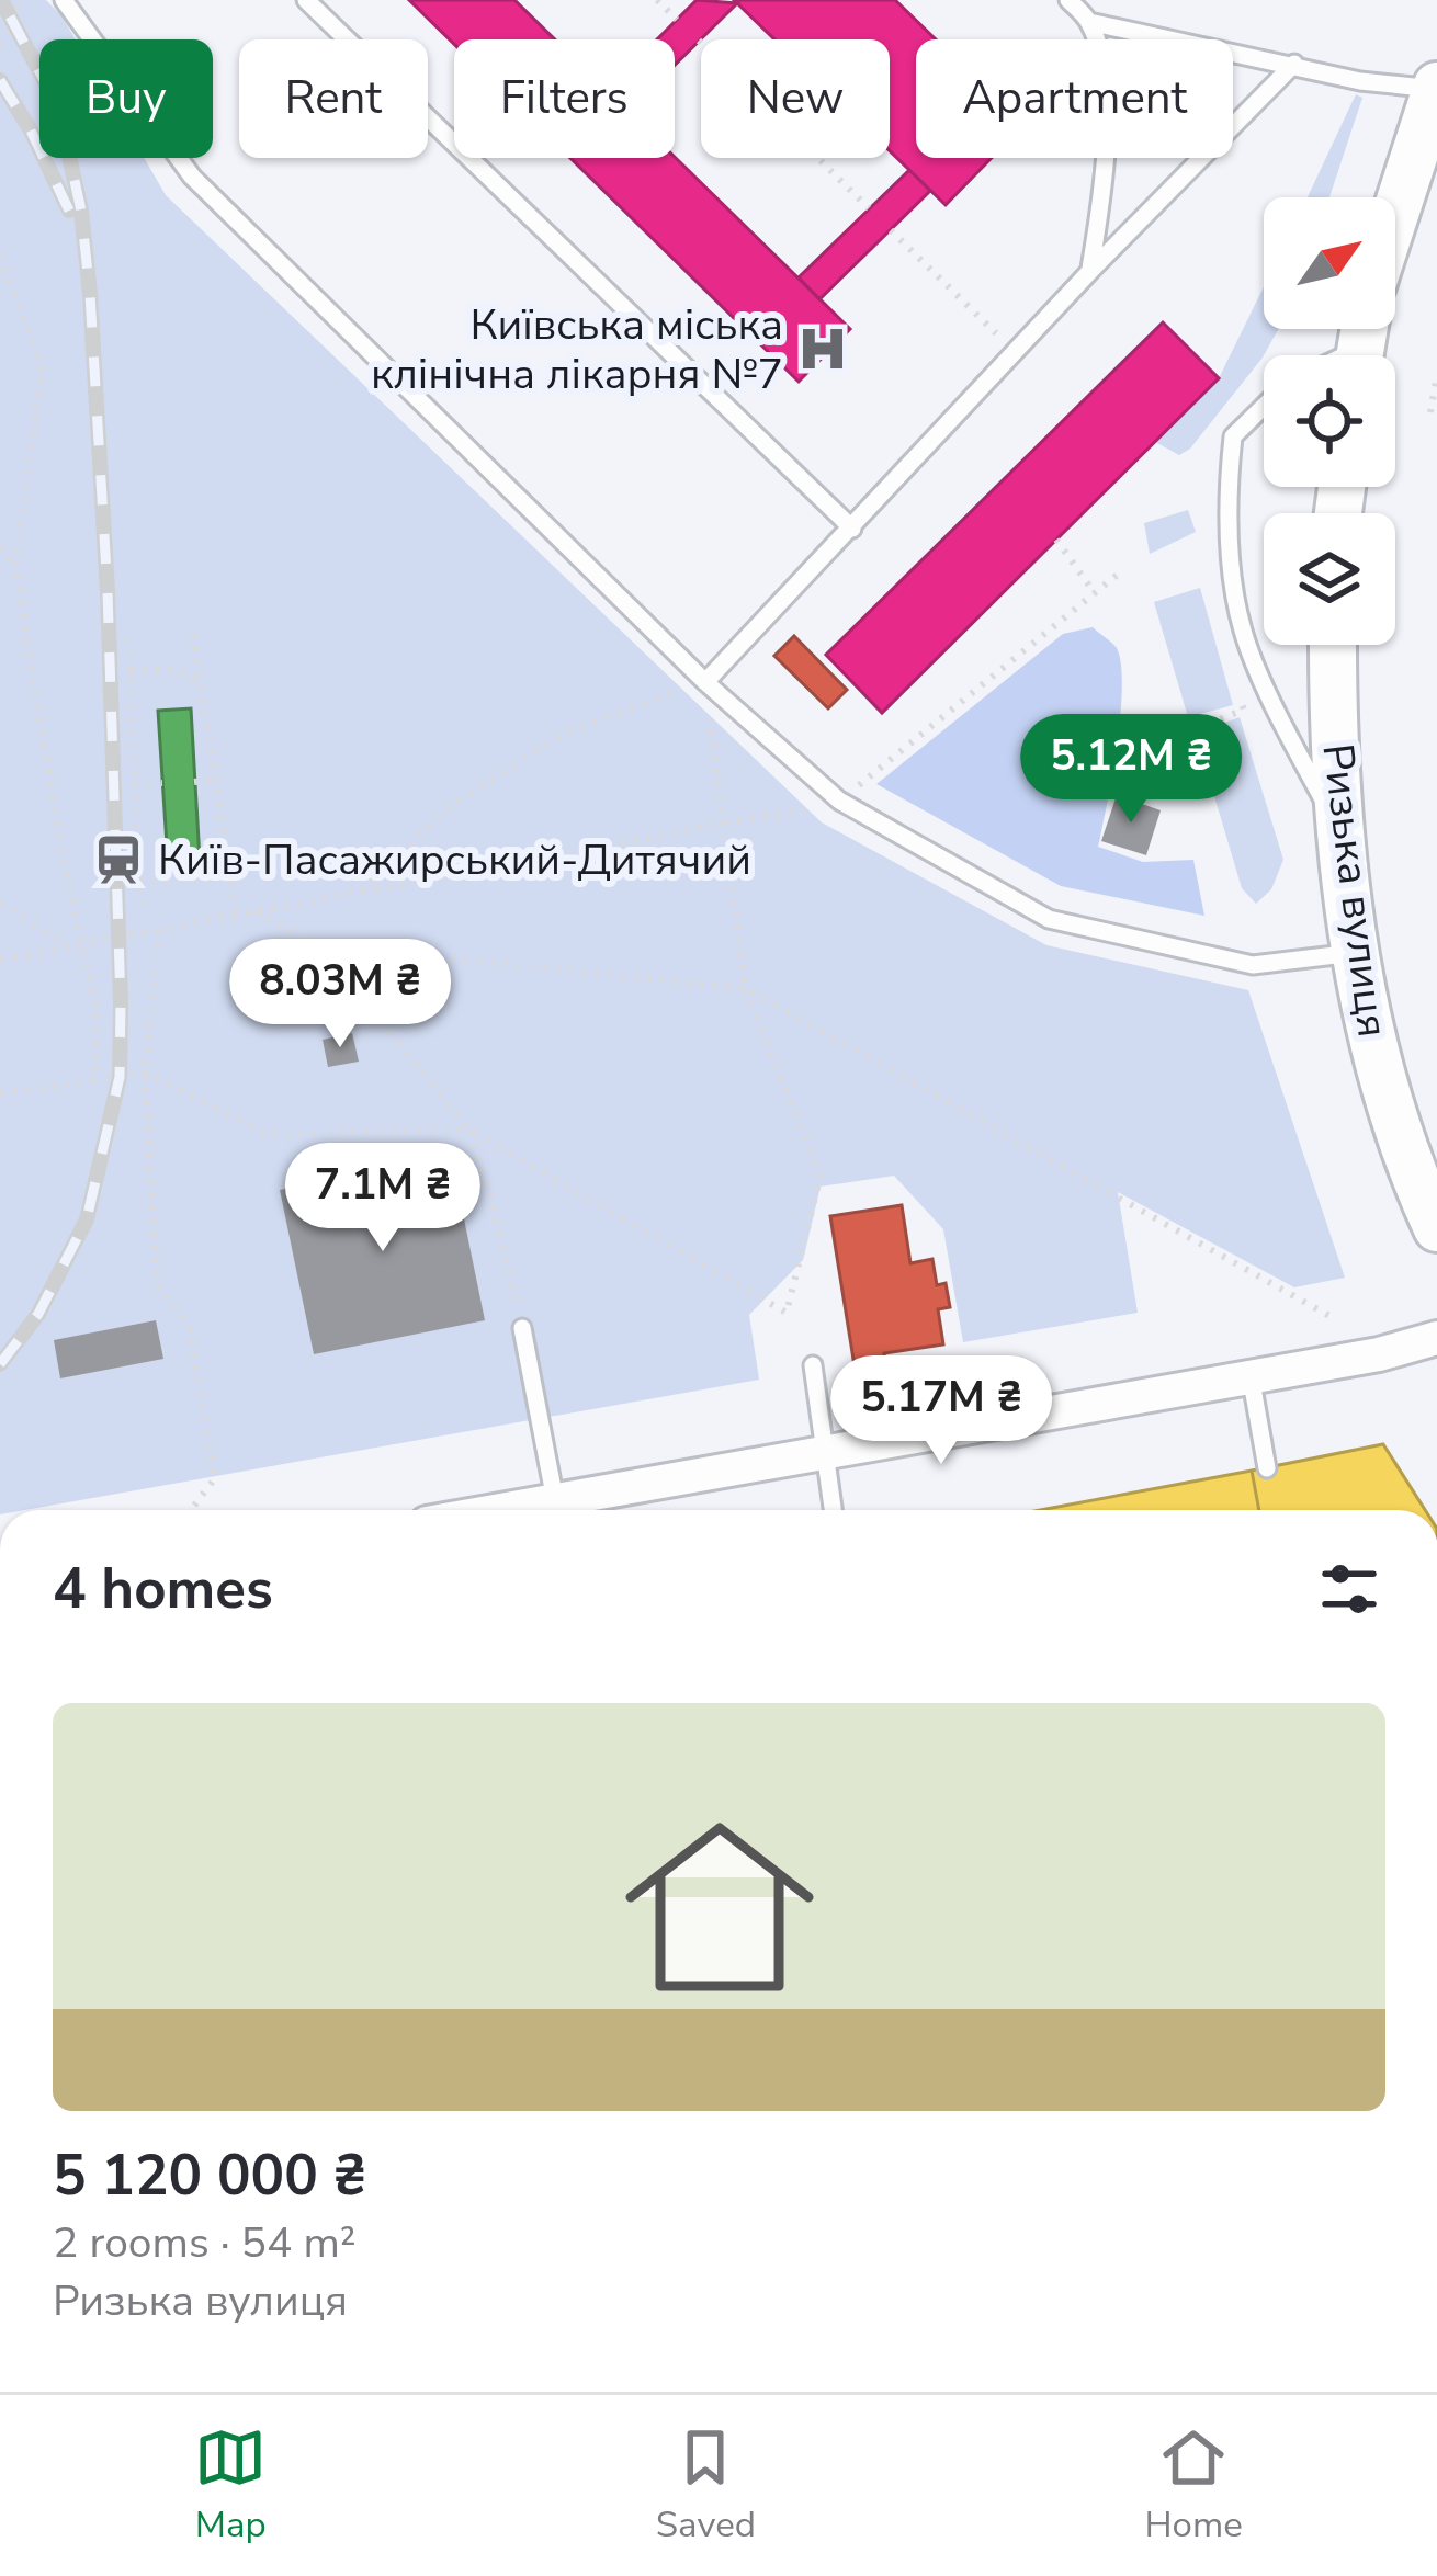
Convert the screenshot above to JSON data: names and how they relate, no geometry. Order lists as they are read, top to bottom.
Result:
{
  "streets": {
    "street": ["Ризька вулиця"]
  },
  "places": {
    "hospital": ["Київська міська клінічна лікарня №7"],
    "station": ["Київ-Пасажирський-Дитячий"]
  },
  "north": "top right",
  "page": {
    "chip": [
      "Buy",
      "Rent",
      "Filters",
      "New",
      "Apartment"
    ],
    "price": [
      "5.12M ₴",
      "8.03M ₴",
      "7.1M ₴",
      "5.17M ₴"
    ],
    "heading": "4 homes",
    "list": [
      {
        "name": "5 120 000 ₴",
        "note": "2 rooms · 54 m² · Ризька вулиця"
      }
    ],
    "tabs": ["Map", "Saved", "Home"]
  }
}
